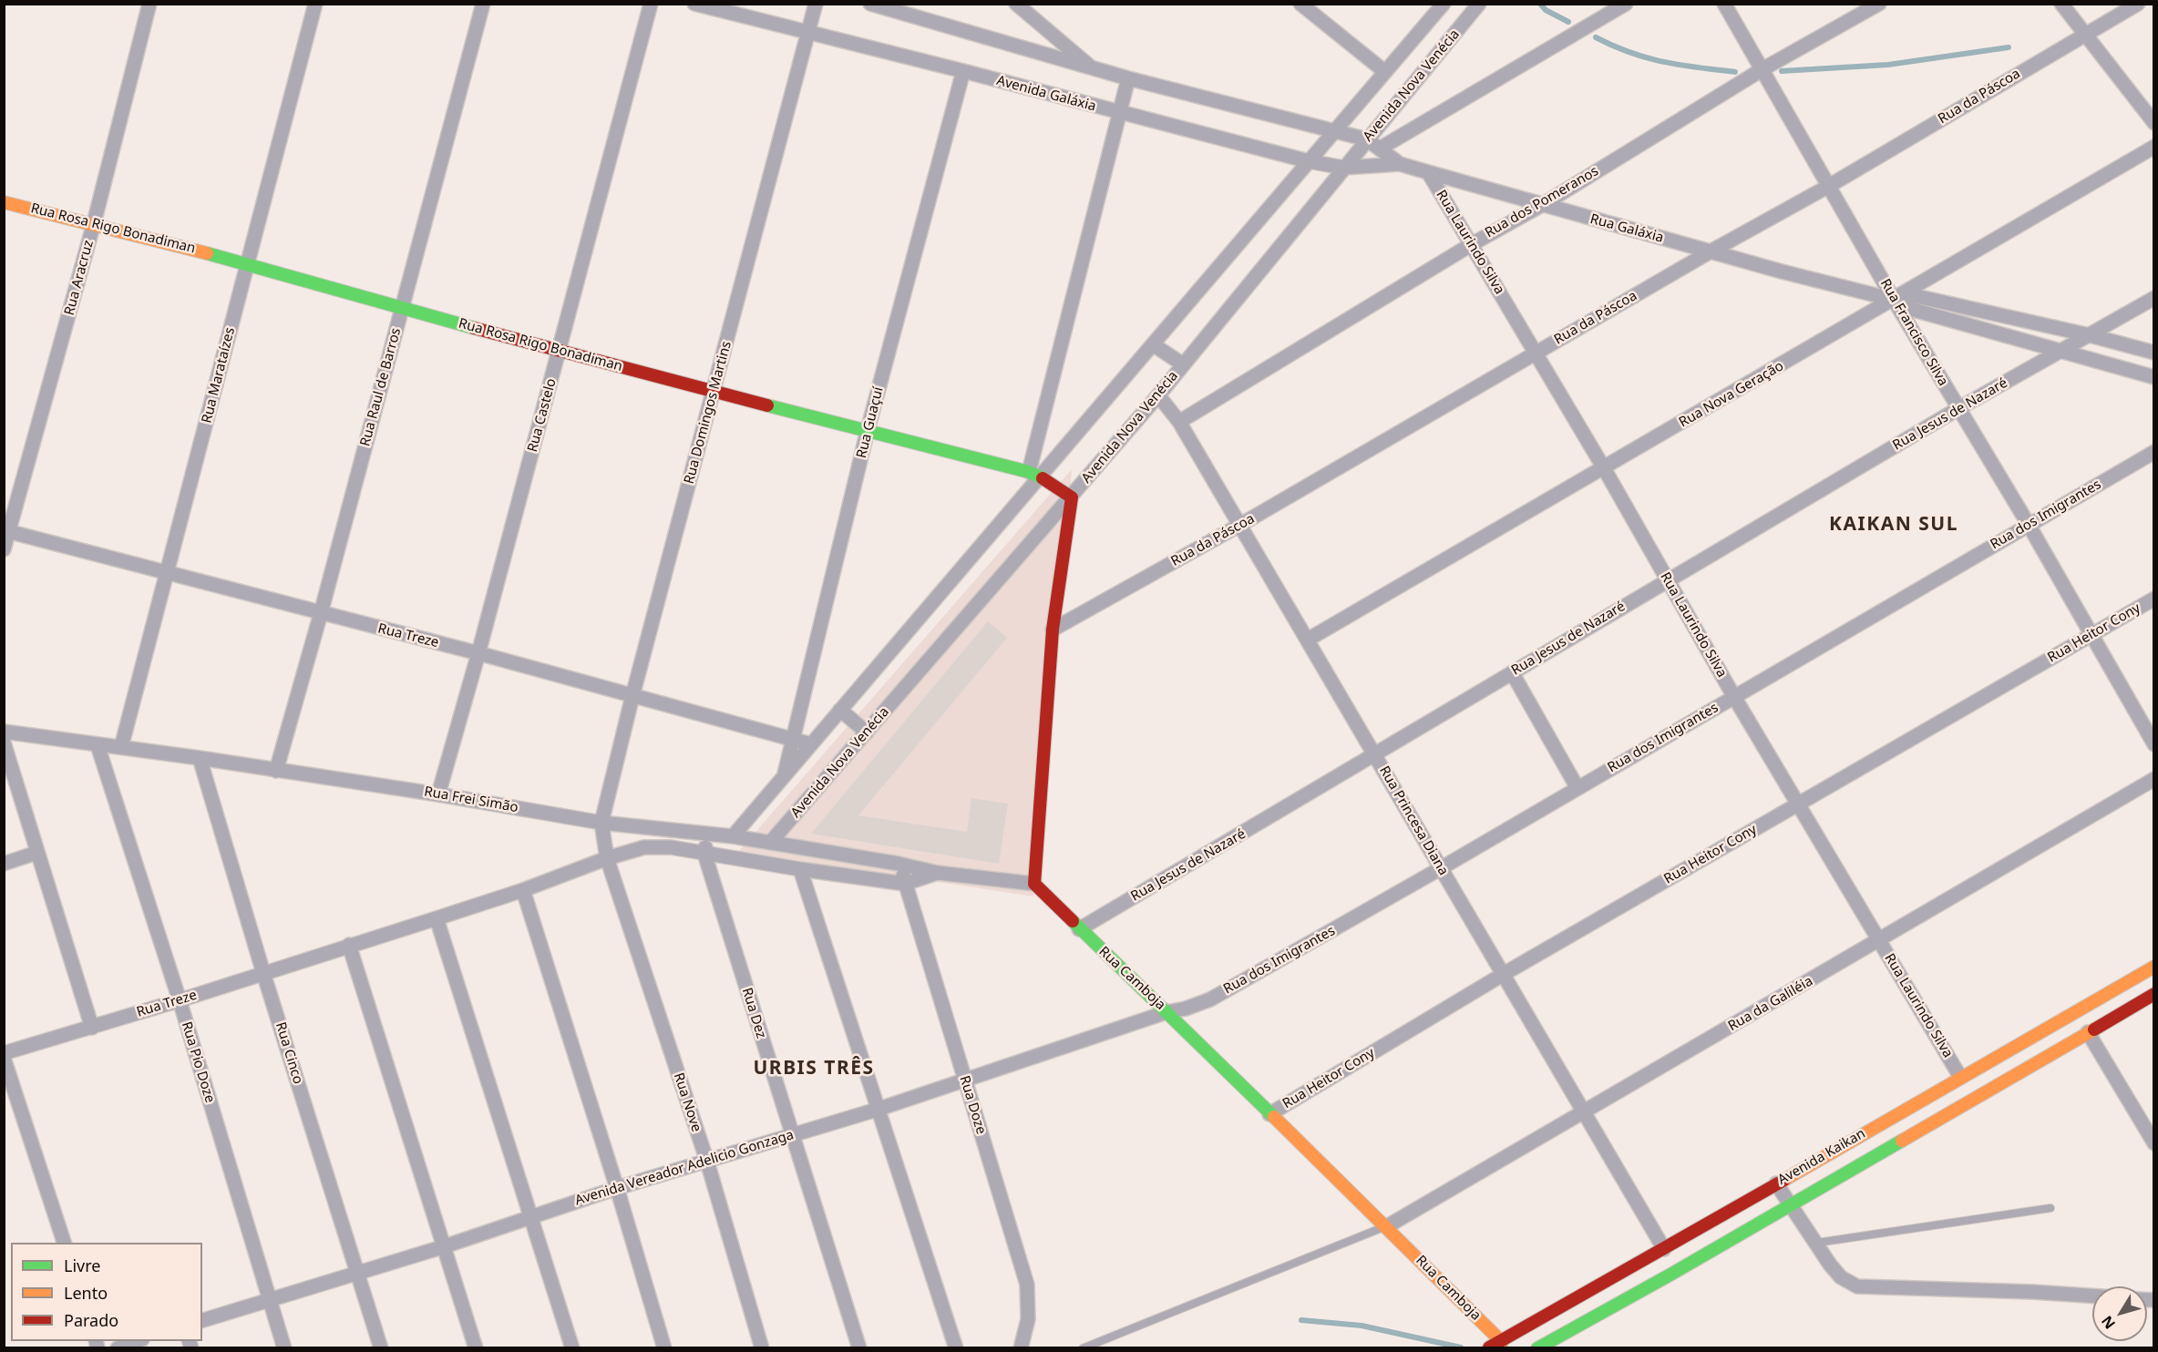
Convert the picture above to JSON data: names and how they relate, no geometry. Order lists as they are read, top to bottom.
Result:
{
  "streets": {
    "street": [
      "Avenida Nova Venécia",
      "Avenida Galáxia",
      "Rua da Páscoa",
      "Rua dos Pomeranos",
      "Rua Rosa Rigo Bonadiman",
      "Rua Galáxia",
      "Rua Laurindo Silva",
      "Rua Aracruz",
      "Rua Francisco Silva",
      "Rua Marataízes",
      "Rua Raul de Barros",
      "Rua Nova Geração",
      "Rua Domingos Martins",
      "Rua Jesus de Nazaré",
      "Rua Castelo",
      "Rua Guaçuí",
      "Rua dos Imigrantes",
      "Rua Heitor Cony",
      "Rua Treze",
      "Rua Frei Simão",
      "Rua Princesa Diana",
      "Rua Camboja",
      "Rua da Galiléia",
      "Rua Dez",
      "Rua Cinco",
      "Rua Pio Doze",
      "Rua Nove",
      "Rua Doze",
      "Avenida Kaikan",
      "Avenida Vereador Adelicio Gonzaga"
    ]
  },
  "crossings": [
    ["Avenida Nova Venécia", "Avenida Galáxia"],
    ["Avenida Nova Venécia", "Rua Rosa Rigo Bonadiman"],
    ["Avenida Nova Venécia", "Rua Galáxia"],
    ["Avenida Nova Venécia", "Rua Guaçuí"],
    ["Avenida Nova Venécia", "Rua Treze"],
    ["Avenida Nova Venécia", "Rua Frei Simão"],
    ["Avenida Nova Venécia", "Rua Princesa Diana"],
    ["Avenida Galáxia", "Rua Galáxia"],
    ["Avenida Galáxia", "Rua Domingos Martins"],
    ["Avenida Galáxia", "Rua Guaçuí"],
    ["Rua da Páscoa", "Rua Galáxia"],
    ["Rua da Páscoa", "Rua Laurindo Silva"],
    ["Rua da Páscoa", "Rua Francisco Silva"],
    ["Rua da Páscoa", "Rua Princesa Diana"],
    ["Rua dos Pomeranos", "Rua Galáxia"],
    ["Rua dos Pomeranos", "Rua Laurindo Silva"],
    ["Rua dos Pomeranos", "Rua Francisco Silva"],
    ["Rua dos Pomeranos", "Rua Princesa Diana"],
    ["Rua Rosa Rigo Bonadiman", "Rua Aracruz"],
    ["Rua Rosa Rigo Bonadiman", "Rua Marataízes"],
    ["Rua Rosa Rigo Bonadiman", "Rua Raul de Barros"],
    ["Rua Rosa Rigo Bonadiman", "Rua Domingos Martins"],
    ["Rua Rosa Rigo Bonadiman", "Rua Castelo"],
    ["Rua Rosa Rigo Bonadiman", "Rua Guaçuí"],
    ["Rua Galáxia", "Rua Laurindo Silva"],
    ["Rua Galáxia", "Rua Francisco Silva"],
    ["Rua Galáxia", "Rua Nova Geração"],
    ["Rua Galáxia", "Rua Jesus de Nazaré"],
    ["Rua Laurindo Silva", "Rua Nova Geração"],
    ["Rua Laurindo Silva", "Rua Jesus de Nazaré"],
    ["Rua Laurindo Silva", "Rua dos Imigrantes"],
    ["Rua Laurindo Silva", "Rua Heitor Cony"],
    ["Rua Laurindo Silva", "Rua da Galiléia"],
    ["Rua Laurindo Silva", "Avenida Kaikan"],
    ["Rua Aracruz", "Rua Treze"],
    ["Rua Francisco Silva", "Rua Nova Geração"],
    ["Rua Francisco Silva", "Rua Jesus de Nazaré"],
    ["Rua Francisco Silva", "Rua dos Imigrantes"],
    ["Rua Francisco Silva", "Rua Heitor Cony"],
    ["Rua Marataízes", "Rua Treze"],
    ["Rua Marataízes", "Rua Frei Simão"],
    ["Rua Raul de Barros", "Rua Treze"],
    ["Rua Raul de Barros", "Rua Frei Simão"],
    ["Rua Nova Geração", "Rua Princesa Diana"],
    ["Rua Domingos Martins", "Rua Treze"],
    ["Rua Domingos Martins", "Rua Frei Simão"],
    ["Rua Domingos Martins", "Rua Nove"],
    ["Rua Jesus de Nazaré", "Rua Princesa Diana"],
    ["Rua Jesus de Nazaré", "Rua Camboja"],
    ["Rua Castelo", "Rua Treze"],
    ["Rua Castelo", "Rua Frei Simão"],
    ["Rua Guaçuí", "Rua Treze"],
    ["Rua dos Imigrantes", "Rua Princesa Diana"],
    ["Rua dos Imigrantes", "Rua Camboja"],
    ["Rua dos Imigrantes", "Avenida Vereador Adelicio Gonzaga"],
    ["Rua Heitor Cony", "Rua Princesa Diana"],
    ["Rua Heitor Cony", "Rua Camboja"],
    ["Rua Treze", "Rua Frei Simão"],
    ["Rua Treze", "Rua Dez"],
    ["Rua Treze", "Rua Cinco"],
    ["Rua Treze", "Rua Pio Doze"],
    ["Rua Treze", "Rua Nove"],
    ["Rua Frei Simão", "Rua Camboja"],
    ["Rua Frei Simão", "Rua Dez"],
    ["Rua Frei Simão", "Rua Cinco"],
    ["Rua Frei Simão", "Rua Pio Doze"],
    ["Rua Frei Simão", "Rua Nove"],
    ["Rua Frei Simão", "Rua Doze"],
    ["Rua Princesa Diana", "Rua da Galiléia"],
    ["Rua Princesa Diana", "Avenida Kaikan"],
    ["Rua Camboja", "Rua da Galiléia"],
    ["Rua Camboja", "Avenida Kaikan"],
    ["Rua Camboja", "Avenida Vereador Adelicio Gonzaga"],
    ["Rua Dez", "Avenida Vereador Adelicio Gonzaga"],
    ["Rua Cinco", "Avenida Vereador Adelicio Gonzaga"],
    ["Rua Pio Doze", "Avenida Vereador Adelicio Gonzaga"],
    ["Rua Nove", "Avenida Vereador Adelicio Gonzaga"],
    ["Rua Doze", "Avenida Vereador Adelicio Gonzaga"]
  ],
  "districts": ["KAIKAN SUL", "URBIS TRÊS"],
  "legend": ["Livre", "Lento", "Parado"],
  "north": "bottom left"
}
